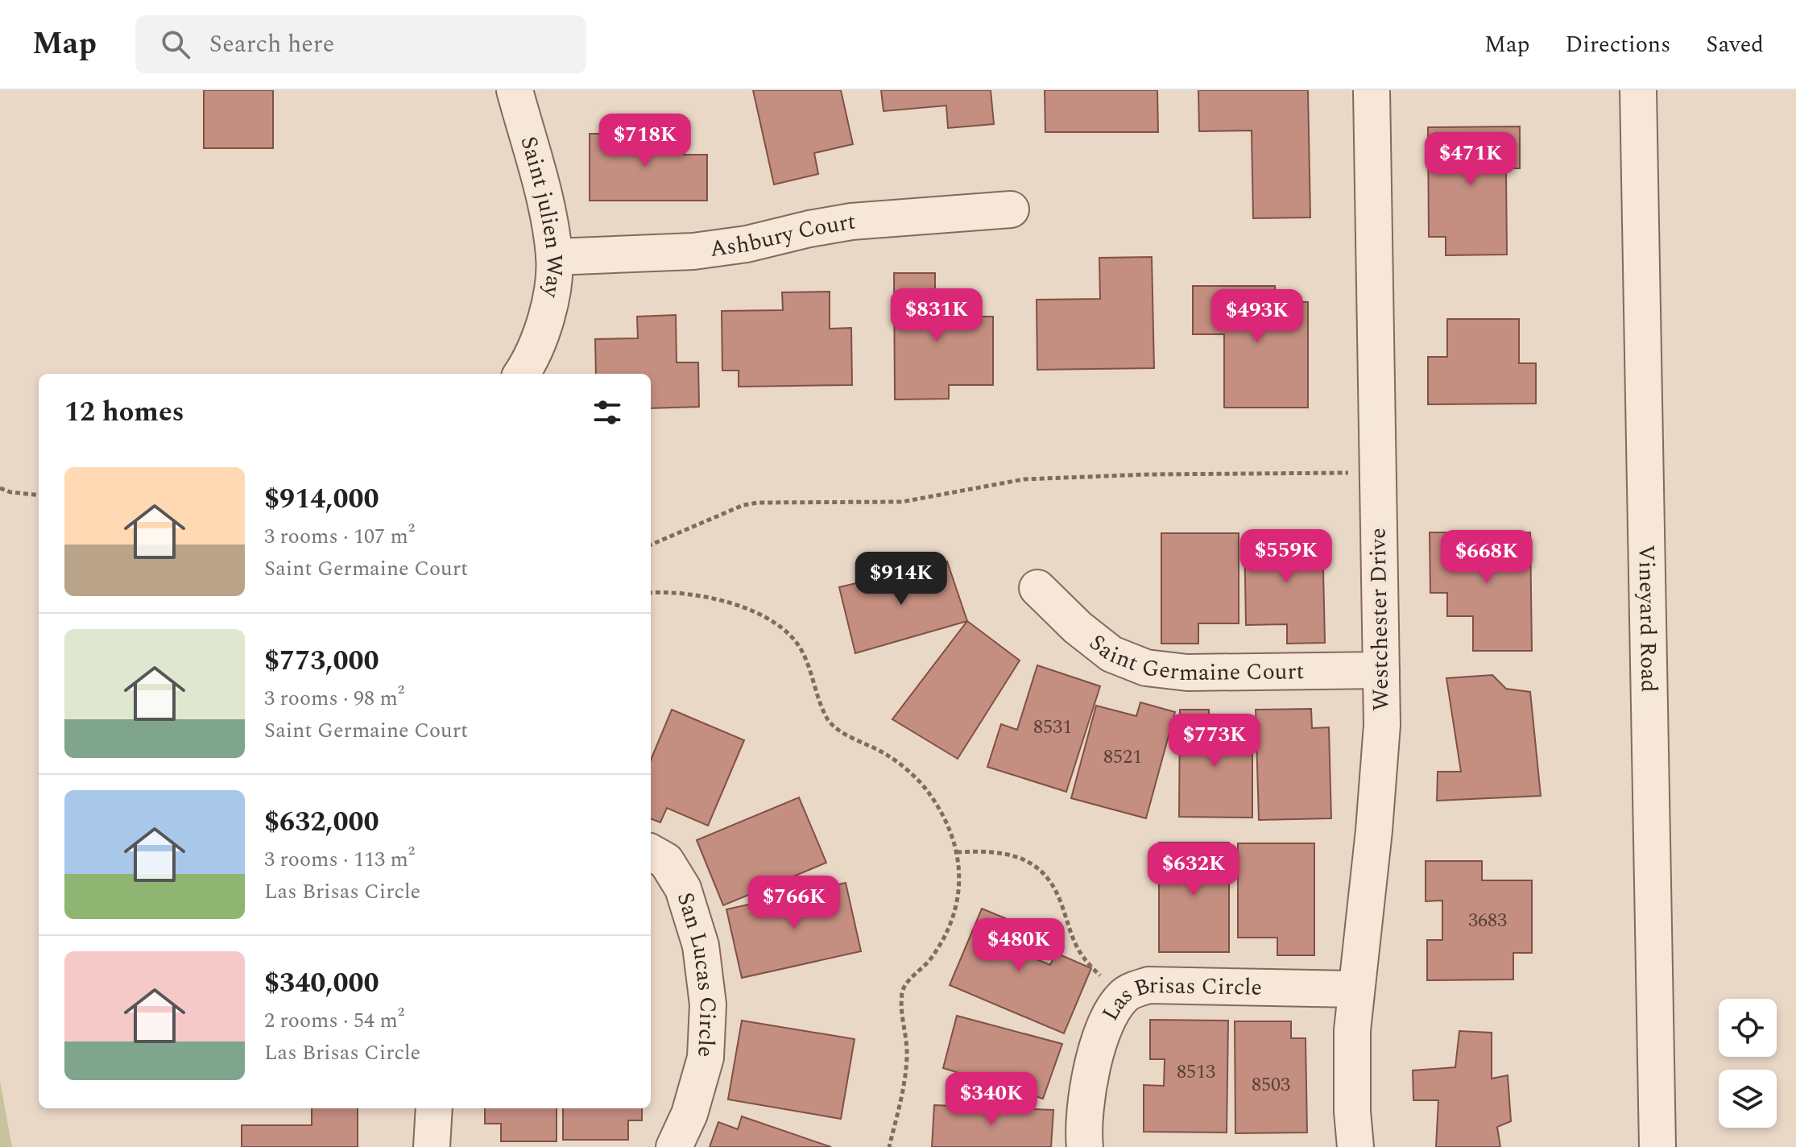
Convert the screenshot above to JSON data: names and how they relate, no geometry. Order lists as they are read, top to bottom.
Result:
{
  "streets": {
    "street": [
      "Saint julien Way",
      "Ashbury Court",
      "Vineyard Road",
      "Westchester Drive",
      "Saint Germaine Court",
      "San Lucas Circle",
      "Las Brisas Circle"
    ]
  },
  "crossings": [
    ["Saint julien Way", "Ashbury Court"],
    ["Westchester Drive", "Saint Germaine Court"],
    ["Westchester Drive", "Las Brisas Circle"]
  ],
  "house_numbers": [
    "8531",
    "8521",
    "3683",
    "8513",
    "8503"
  ],
  "page": {
    "header": "Map",
    "search": "Search here",
    "nav": ["Map", "Directions", "Saved"],
    "price": [
      "$718K",
      "$471K",
      "$831K",
      "$493K",
      "$559K",
      "$668K",
      "$914K",
      "$773K",
      "$632K",
      "$766K",
      "$480K",
      "$340K"
    ],
    "heading": "12 homes",
    "list": [
      {
        "name": "$914,000",
        "note": "3 rooms · 107 m² · Saint Germaine Court"
      },
      {
        "name": "$773,000",
        "note": "3 rooms · 98 m² · Saint Germaine Court"
      },
      {
        "name": "$632,000",
        "note": "3 rooms · 113 m² · Las Brisas Circle"
      },
      {
        "name": "$340,000",
        "note": "2 rooms · 54 m² · Las Brisas Circle"
      }
    ]
  }
}
